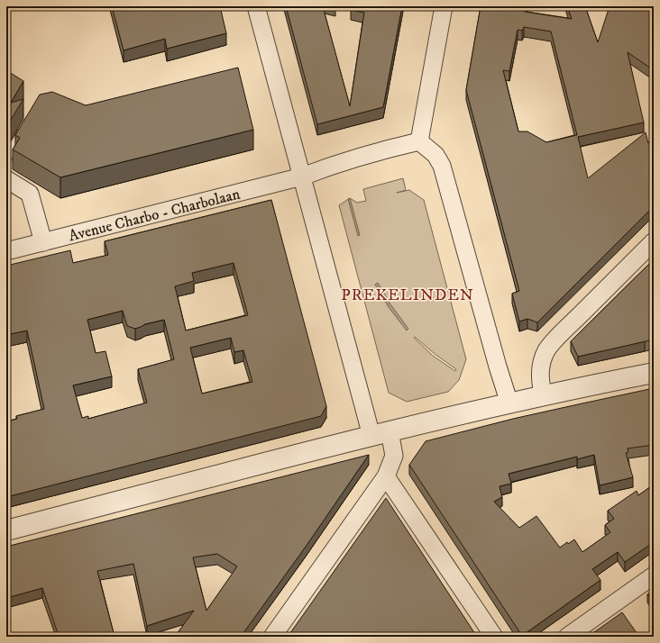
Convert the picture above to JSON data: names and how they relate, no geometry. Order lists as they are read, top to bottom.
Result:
{
  "streets": {
    "street": ["Avenue Charbo - Charbolaan"]
  },
  "districts": ["PREKELINDEN"]
}
